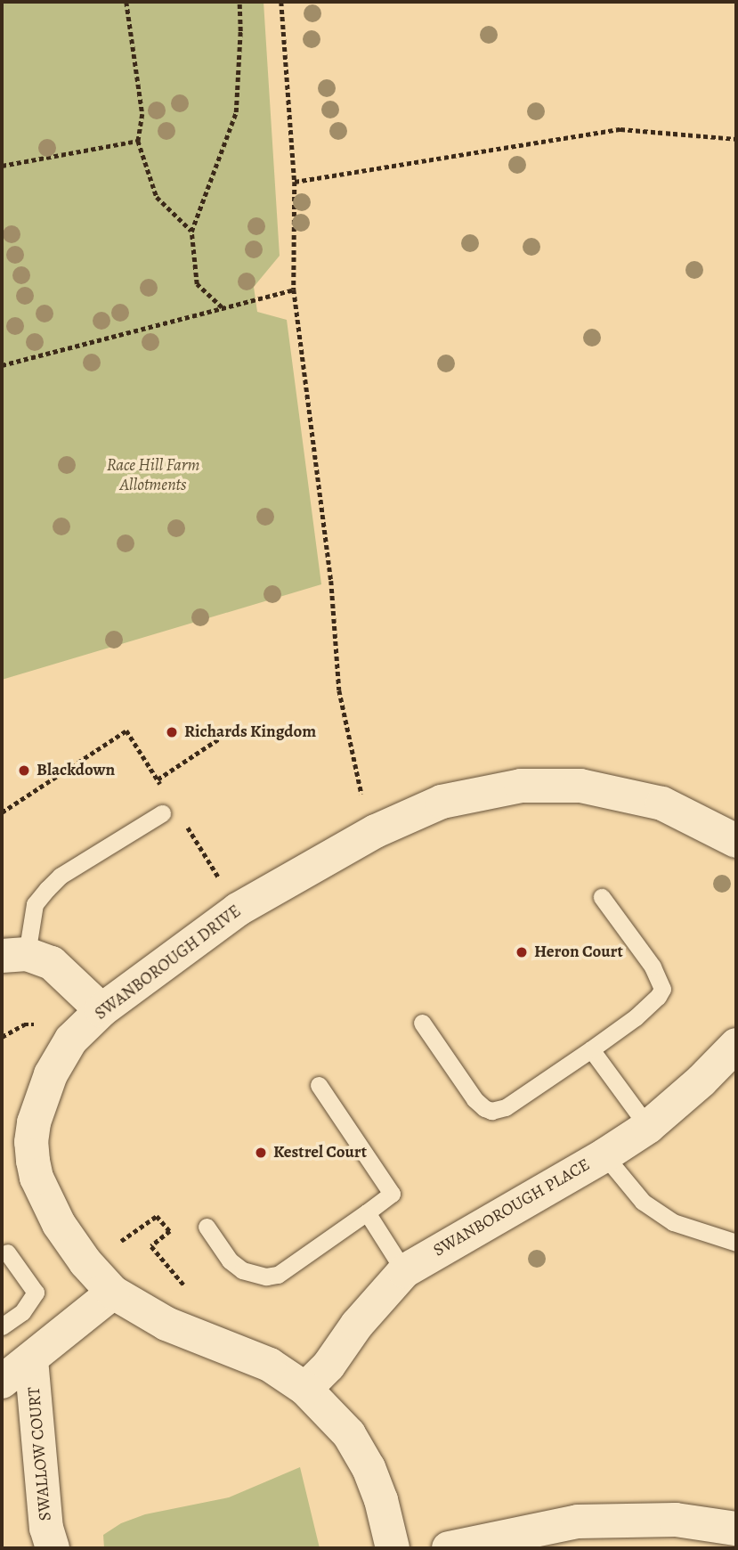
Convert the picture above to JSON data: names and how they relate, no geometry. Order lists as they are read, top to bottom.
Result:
{
  "streets": {
    "street": ["SWANBOROUGH DRIVE", "SWANBOROUGH PLACE", "SWALLOW COURT"]
  },
  "crossings": [
    ["SWANBOROUGH DRIVE", "SWANBOROUGH PLACE"]
  ],
  "parks": ["Race Hill Farm Allotments"],
  "places": [
    "Richards Kingdom",
    "Blackdown",
    "Heron Court",
    "Kestrel Court"
  ]
}
